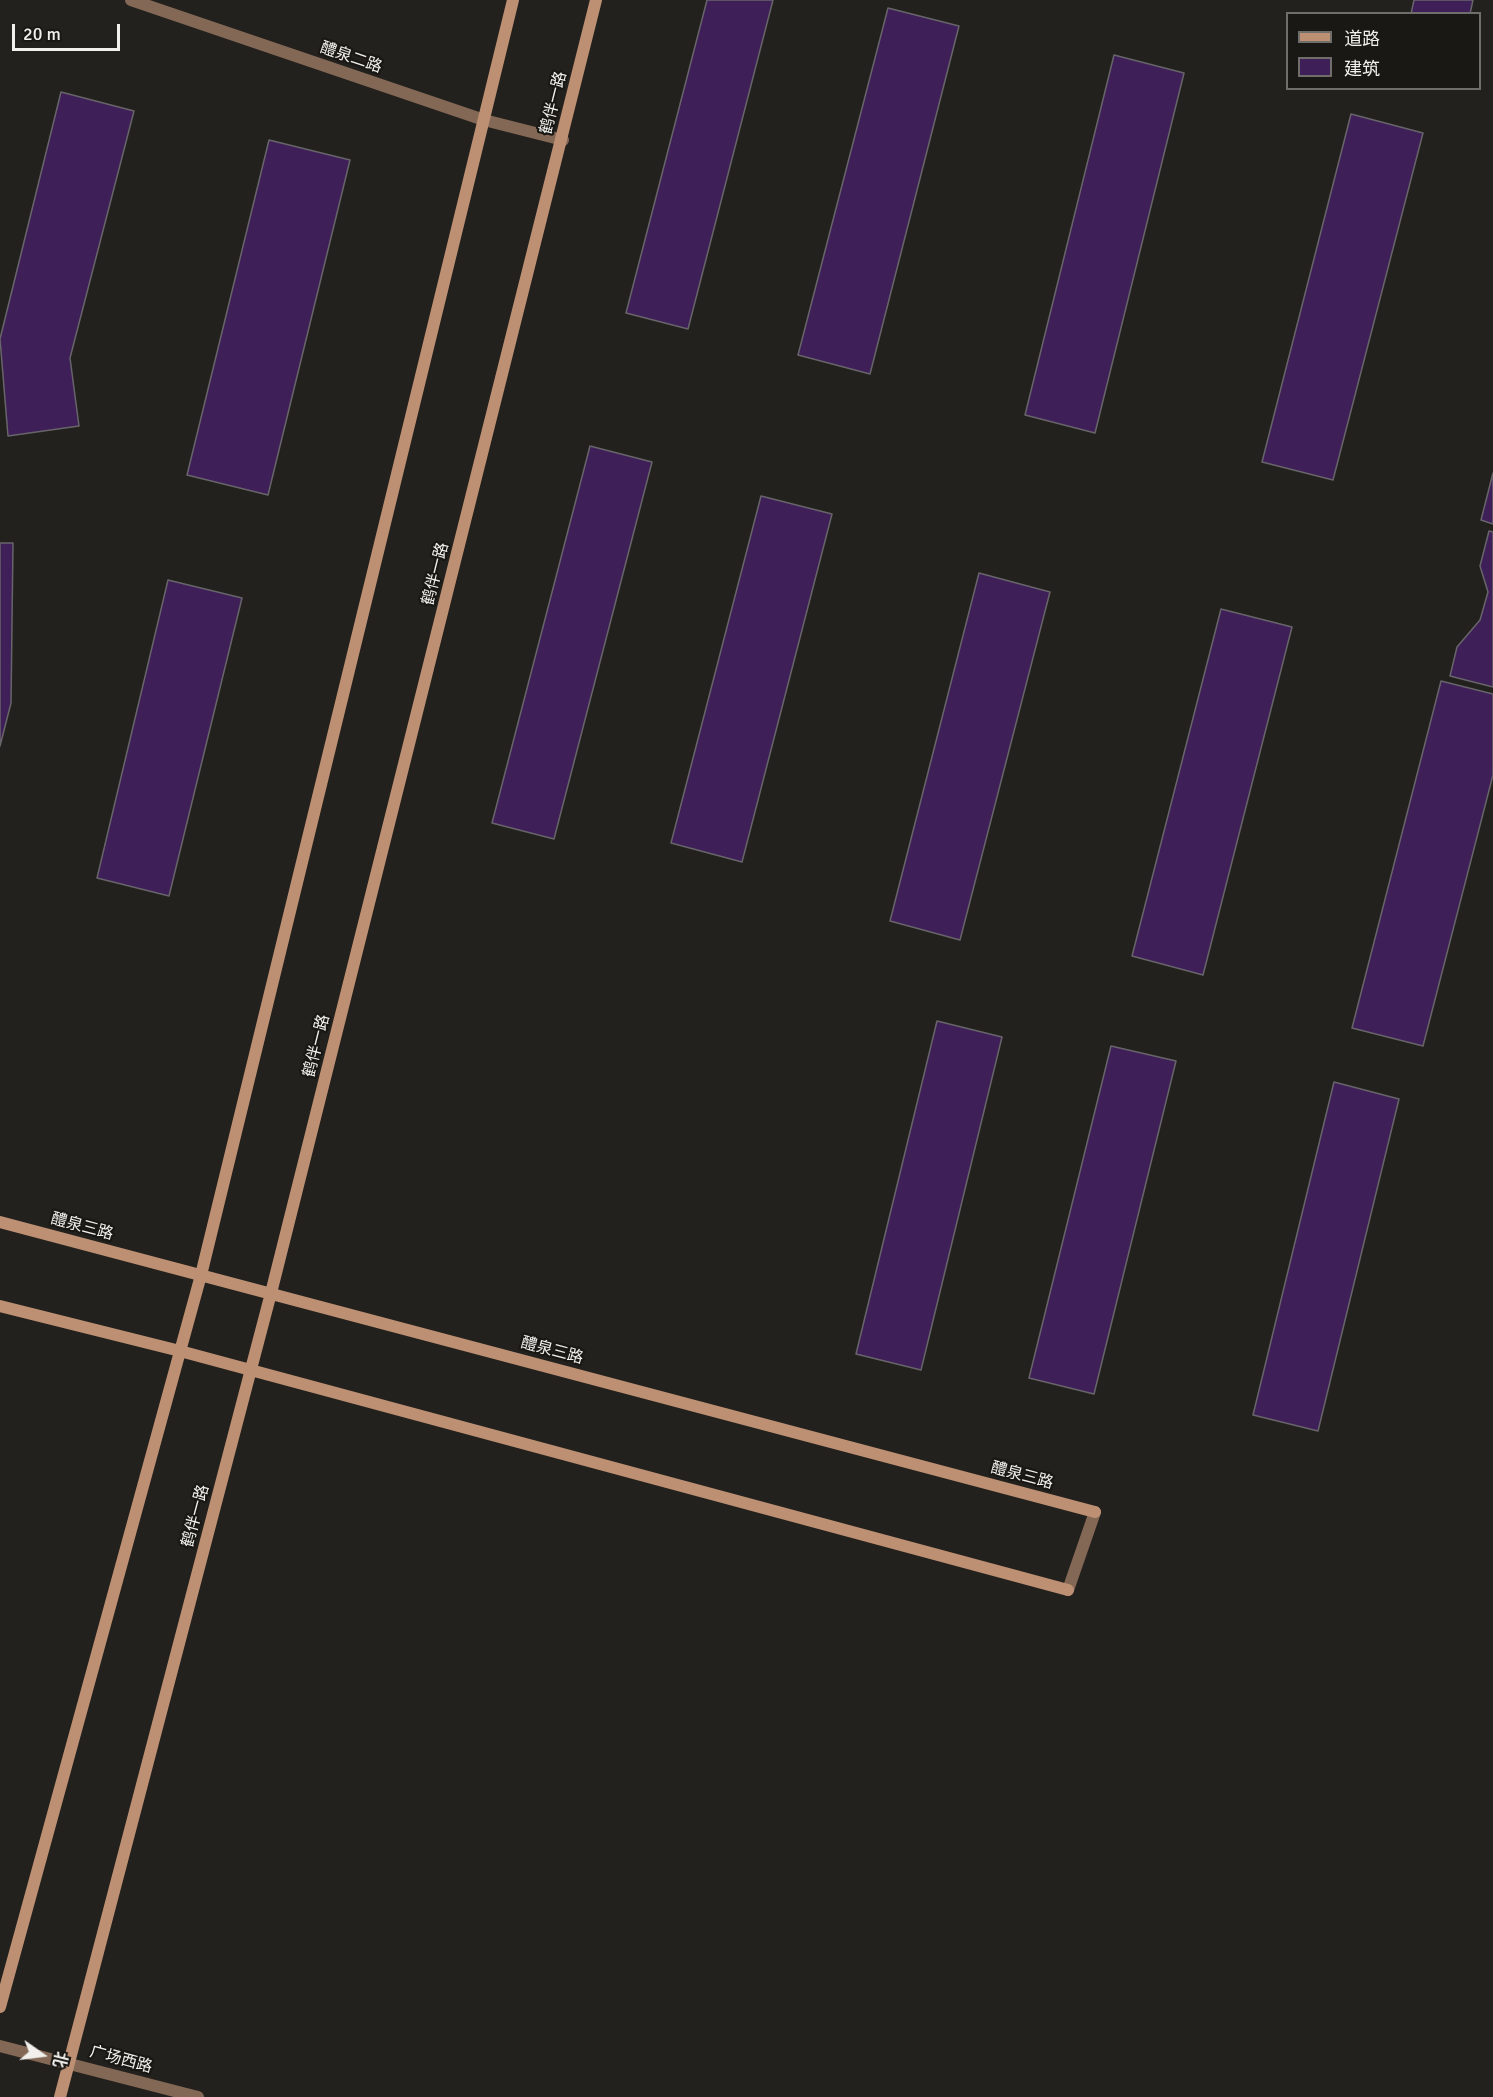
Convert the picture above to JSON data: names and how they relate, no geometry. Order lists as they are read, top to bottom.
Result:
{
  "streets": {
    "main road": ["鹤伴一路", "醴泉三路"],
    "street": ["醴泉二路", "广场西路"]
  },
  "crossings": [
    ["醴泉二路", "鹤伴一路"],
    ["鹤伴一路", "醴泉三路"],
    ["鹤伴一路", "广场西路"]
  ],
  "legend": ["道路", "建筑"],
  "scale_bar": "20 m",
  "north": "right"
}
